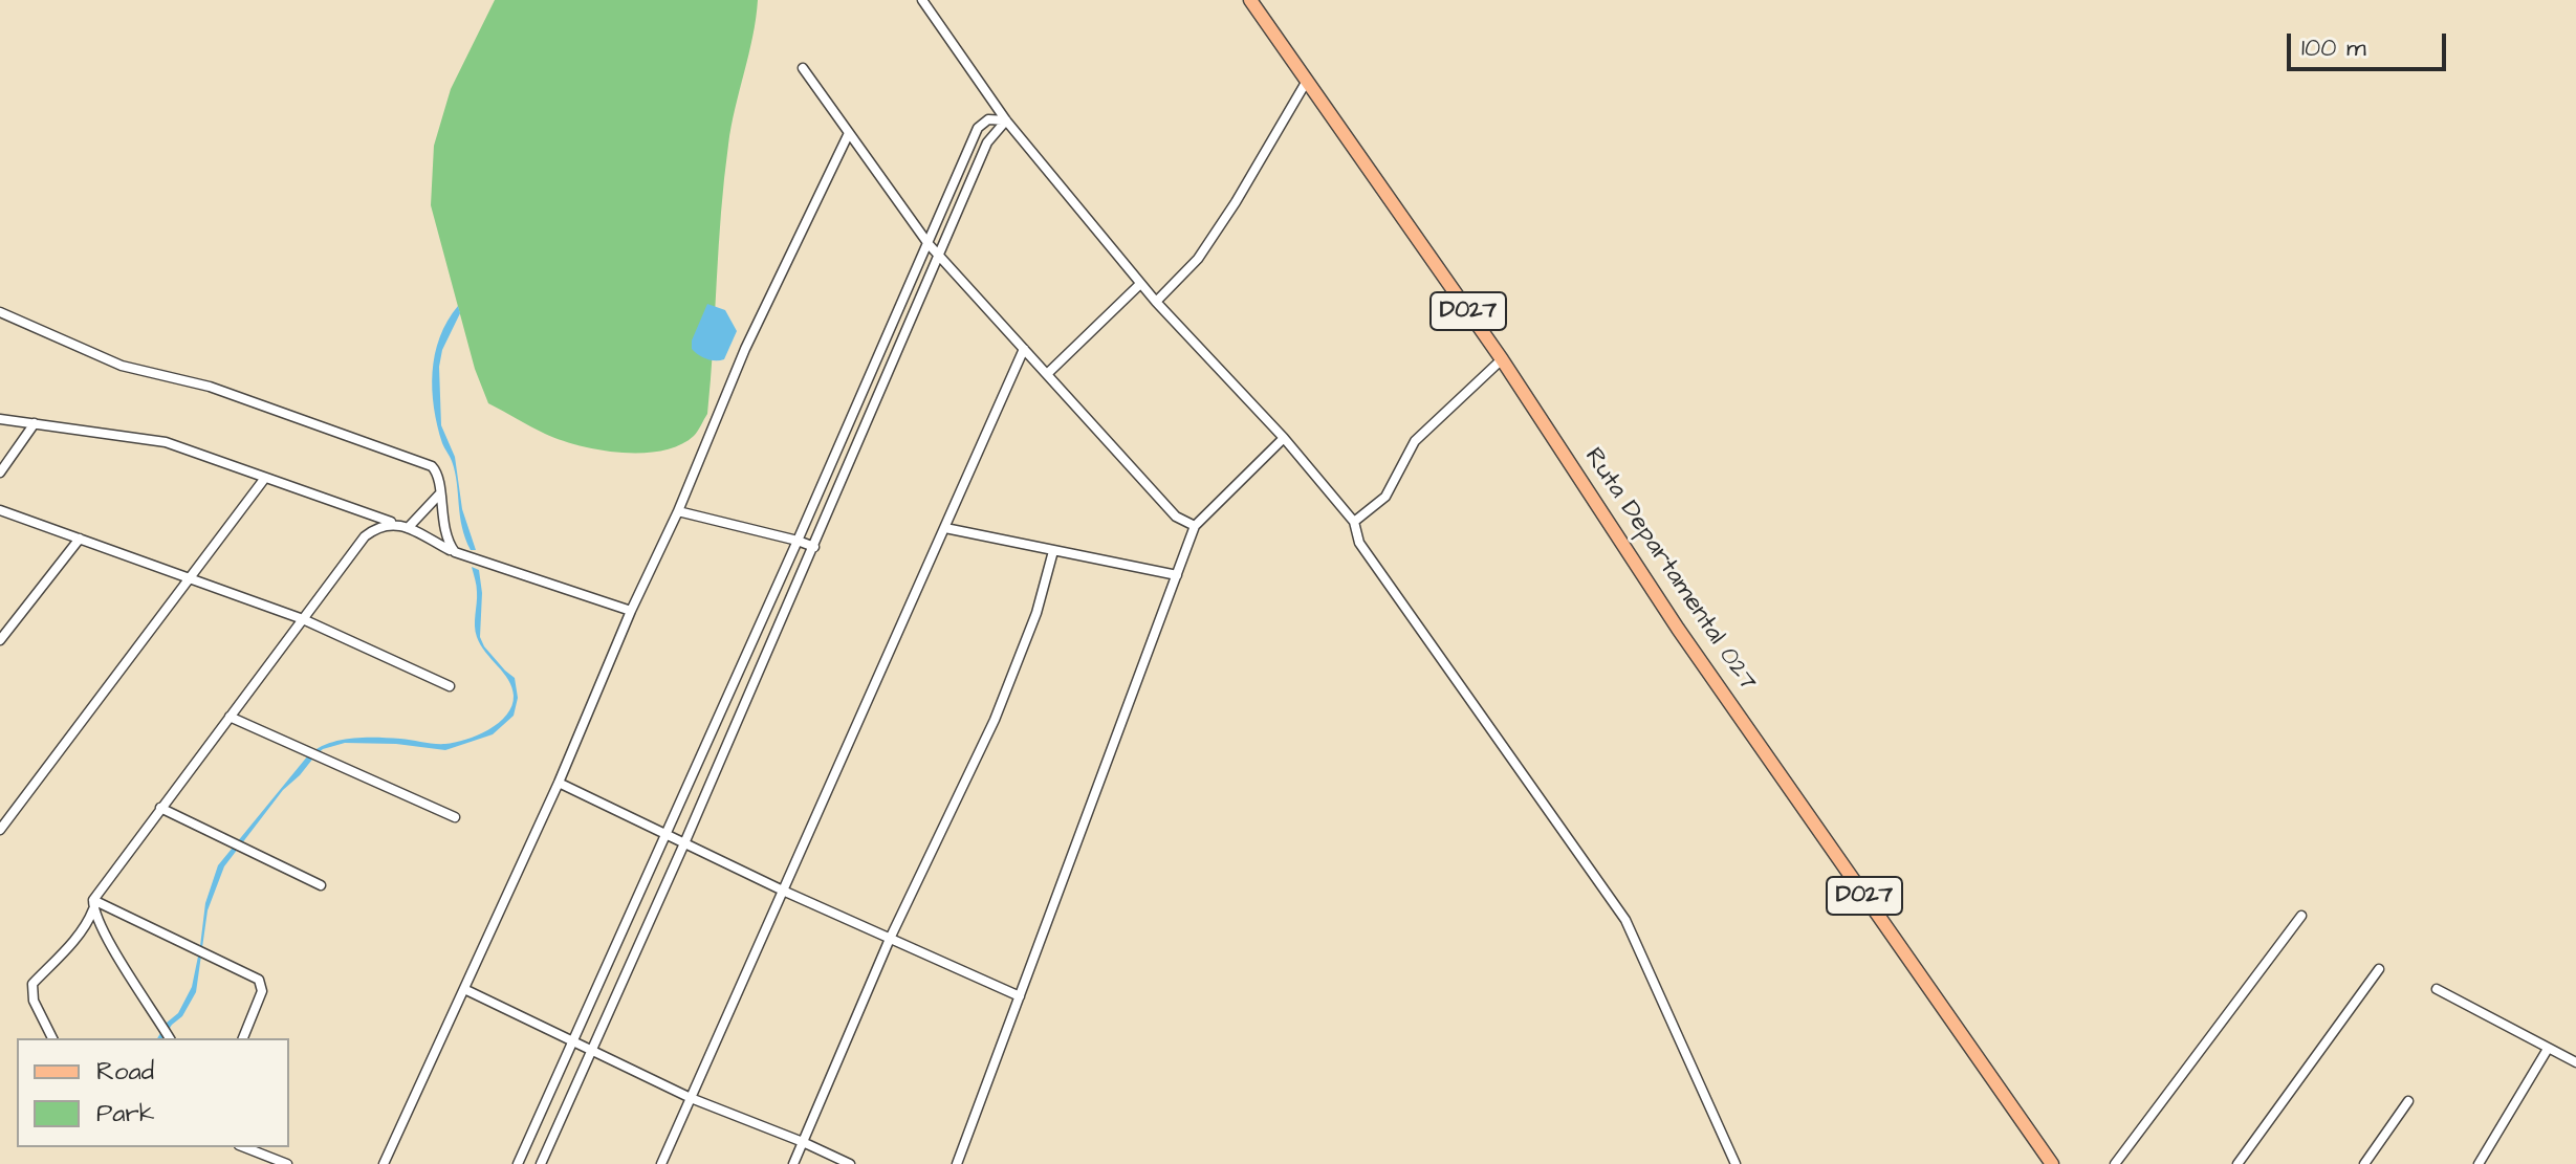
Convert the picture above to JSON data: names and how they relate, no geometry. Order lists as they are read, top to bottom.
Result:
{
  "streets": {
    "main road": ["D027", "Ruta Departamental 027"]
  },
  "legend": ["Road", "Park"],
  "scale_bar": "100 m"
}
